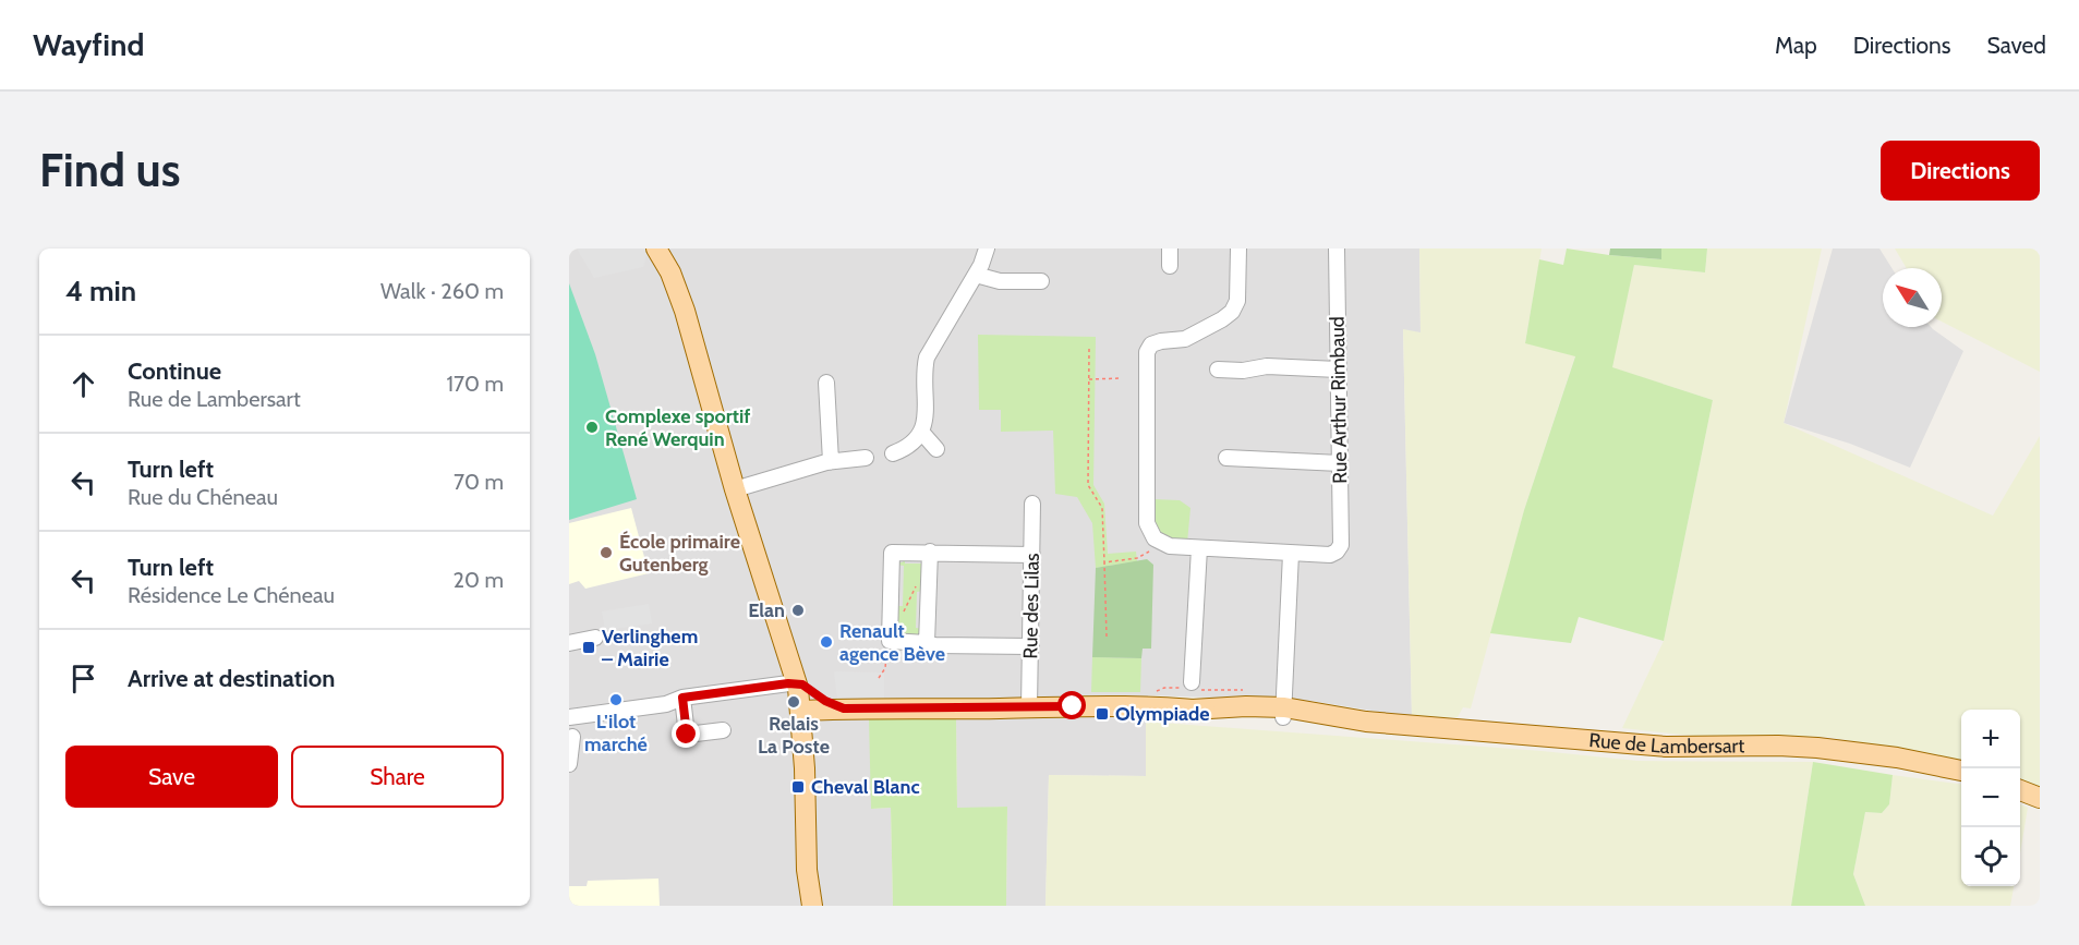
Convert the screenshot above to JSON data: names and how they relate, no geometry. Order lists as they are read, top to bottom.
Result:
{
  "streets": {
    "main road": ["Rue de Lambersart"],
    "street": ["Rue Arthur Rimbaud", "Rue des Lilas"]
  },
  "crossings": [
    ["Rue des Lilas", "Rue de Lambersart"]
  ],
  "places": {
    "other": [
      "Complexe sportif René Werquin",
      "École primaire Gutenberg",
      "Elan",
      "Renault agence Bève",
      "L'ilot marché",
      "Relais La Poste"
    ],
    "transit": ["Verlinghem – Mairie", "Olympiade", "Cheval Blanc"]
  },
  "north": "top left",
  "page": {
    "header": "Wayfind",
    "nav": ["Map", "Directions", "Saved"],
    "buttons": [
      "Directions",
      ["Save", "Share"]
    ],
    "title": "Find us",
    "heading": ["4 min", "Walk · 260 m"],
    "list": [
      ["Continue", "Rue de Lambersart", "170 m"],
      ["Turn left", "Rue du Chéneau", "70 m"],
      ["Turn left", "Résidence Le Chéneau", "20 m"],
      "Arrive at destination"
    ],
    "map_buttons": ["+", "−"]
  }
}
